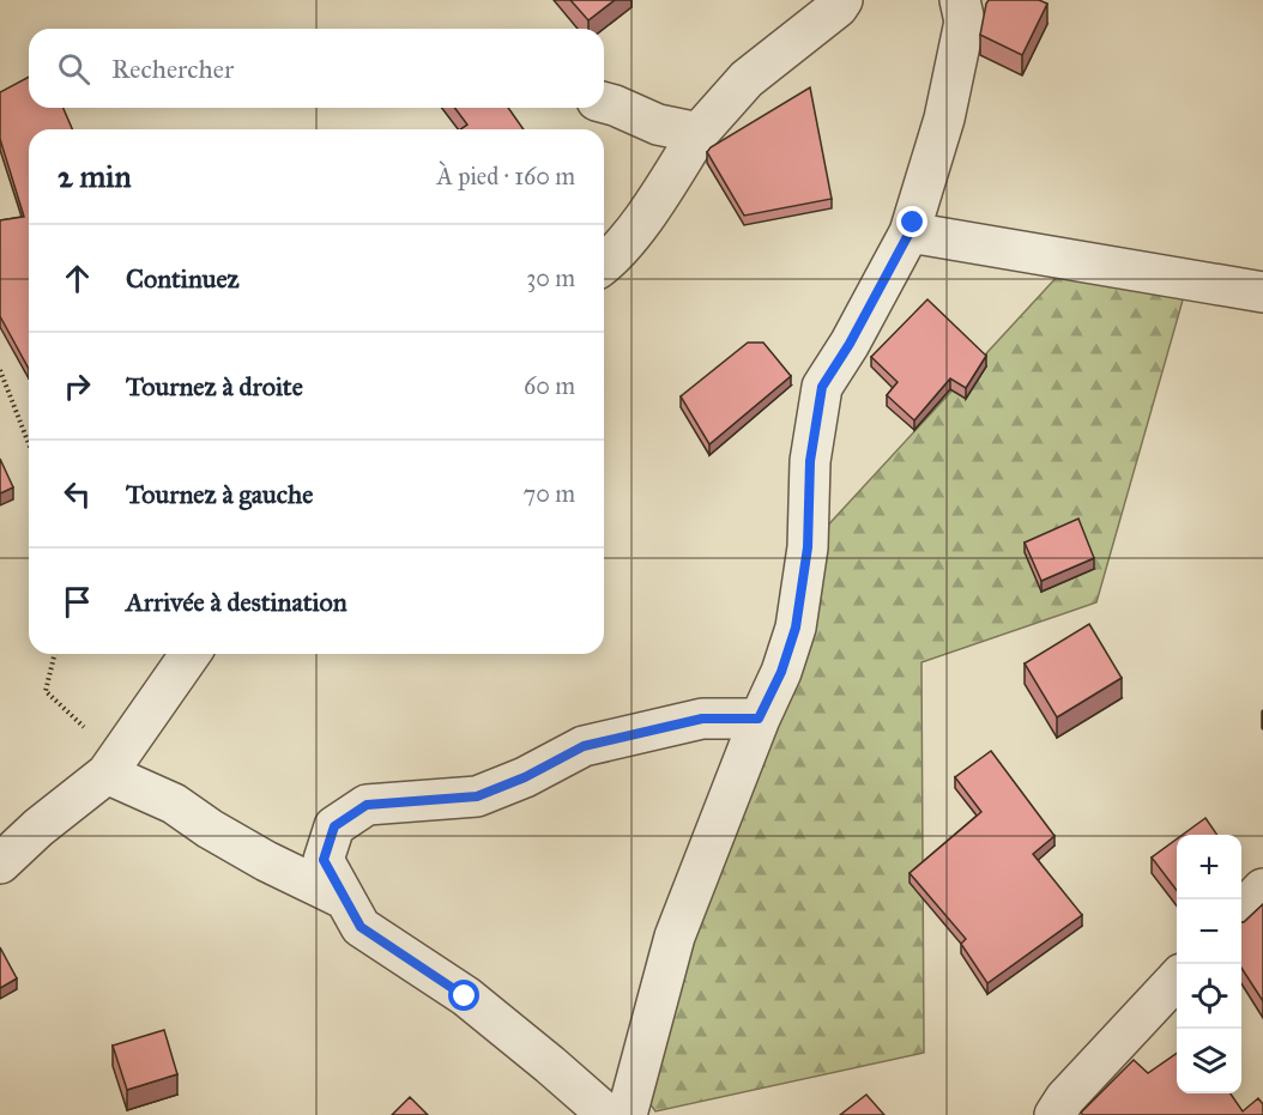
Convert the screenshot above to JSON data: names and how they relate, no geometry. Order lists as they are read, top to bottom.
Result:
{
  "page": {
    "search": "Rechercher",
    "heading": ["2 min", "À pied · 160 m"],
    "list": [
      ["Continuez", "30 m"],
      ["Tournez à droite", "60 m"],
      ["Tournez à gauche", "70 m"],
      "Arrivée à destination"
    ],
    "map_buttons": ["+", "−"]
  }
}
